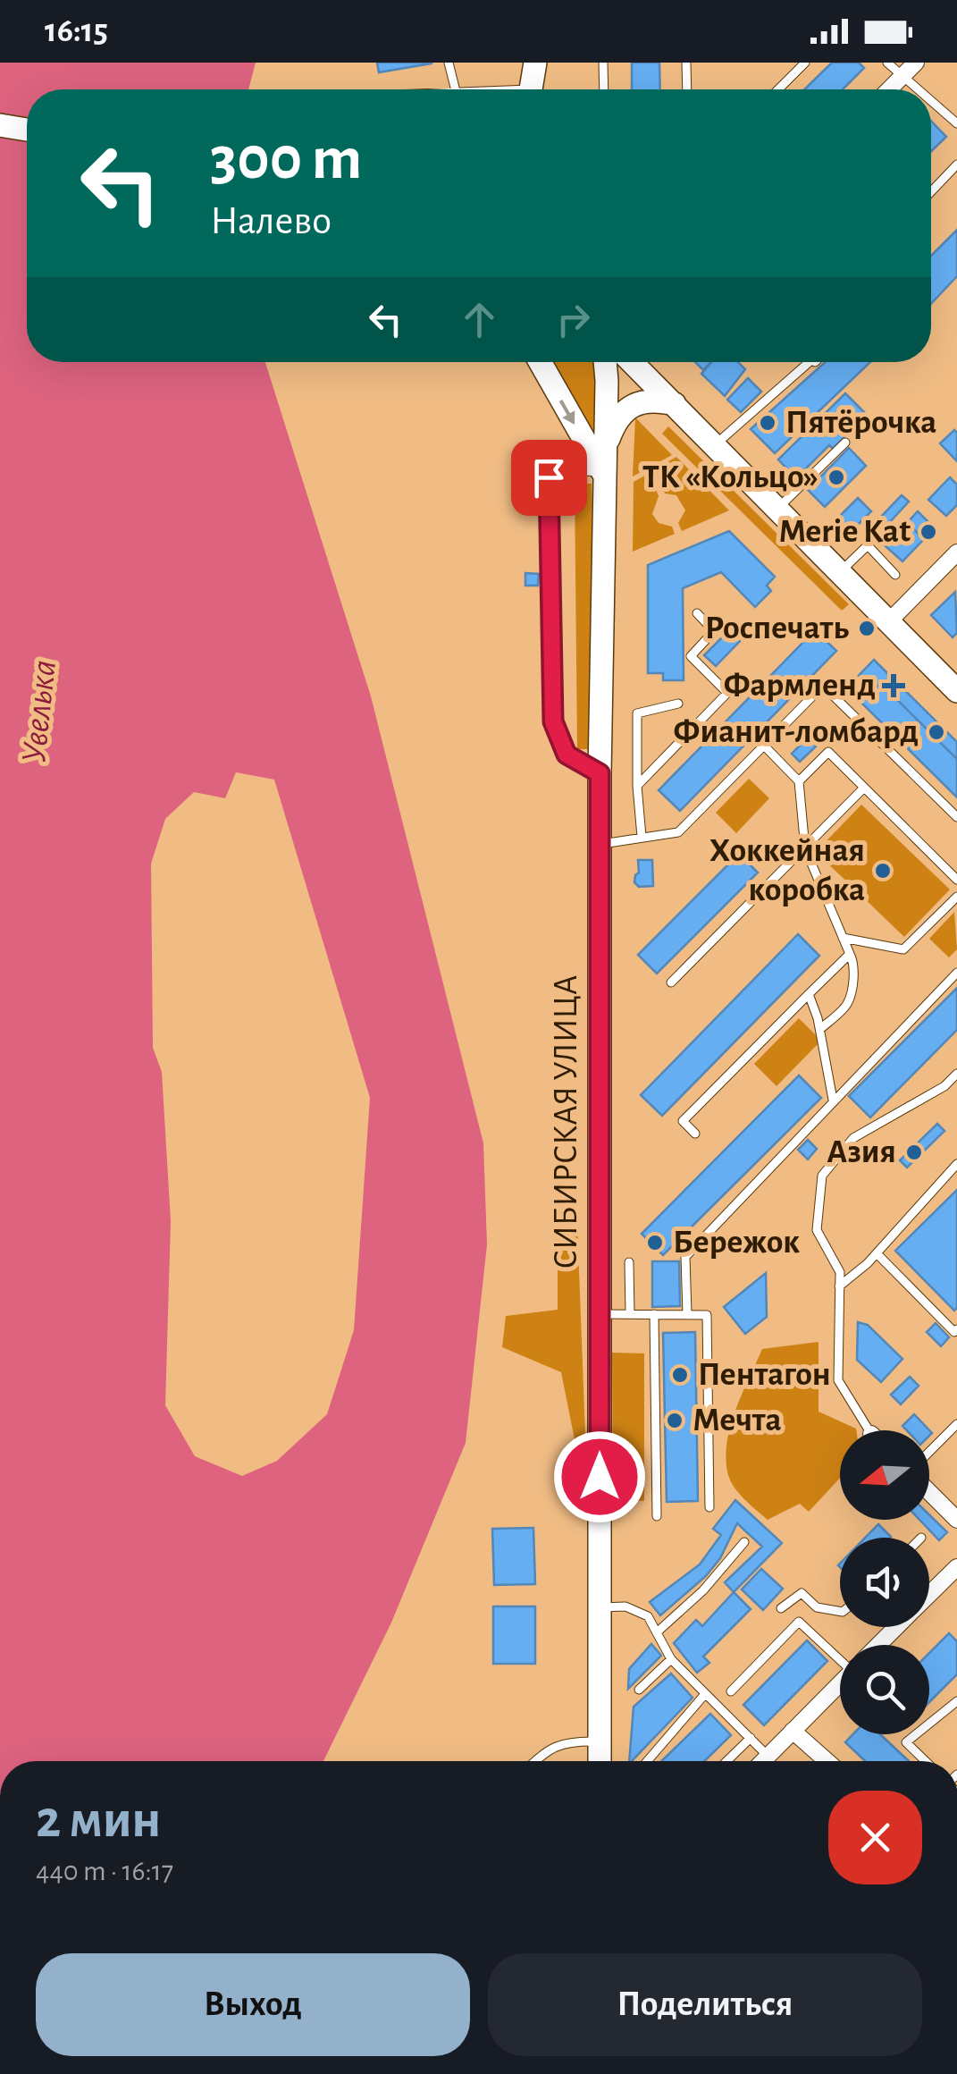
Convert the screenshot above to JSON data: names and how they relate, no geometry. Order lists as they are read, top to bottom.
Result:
{
  "streets": {
    "street": ["СИБИРСКАЯ УЛИЦА"]
  },
  "water": ["Увелька"],
  "places": {
    "other": [
      "Пятёрочка",
      "ТК «Кольцо»",
      "Merie Kat",
      "Роспечать",
      "Фианит-ломбард",
      "Хоккейная коробка",
      "Азия",
      "Бережок",
      "Пентагон",
      "Мечта"
    ],
    "health": ["Фармленд"]
  },
  "north": "left",
  "page": {
    "status": "16:15",
    "turn": ["300 m", "Налево"],
    "heading": ["2 мин", "440 m · 16:17"],
    "buttons": ["Выход", "Поделиться"]
  }
}
